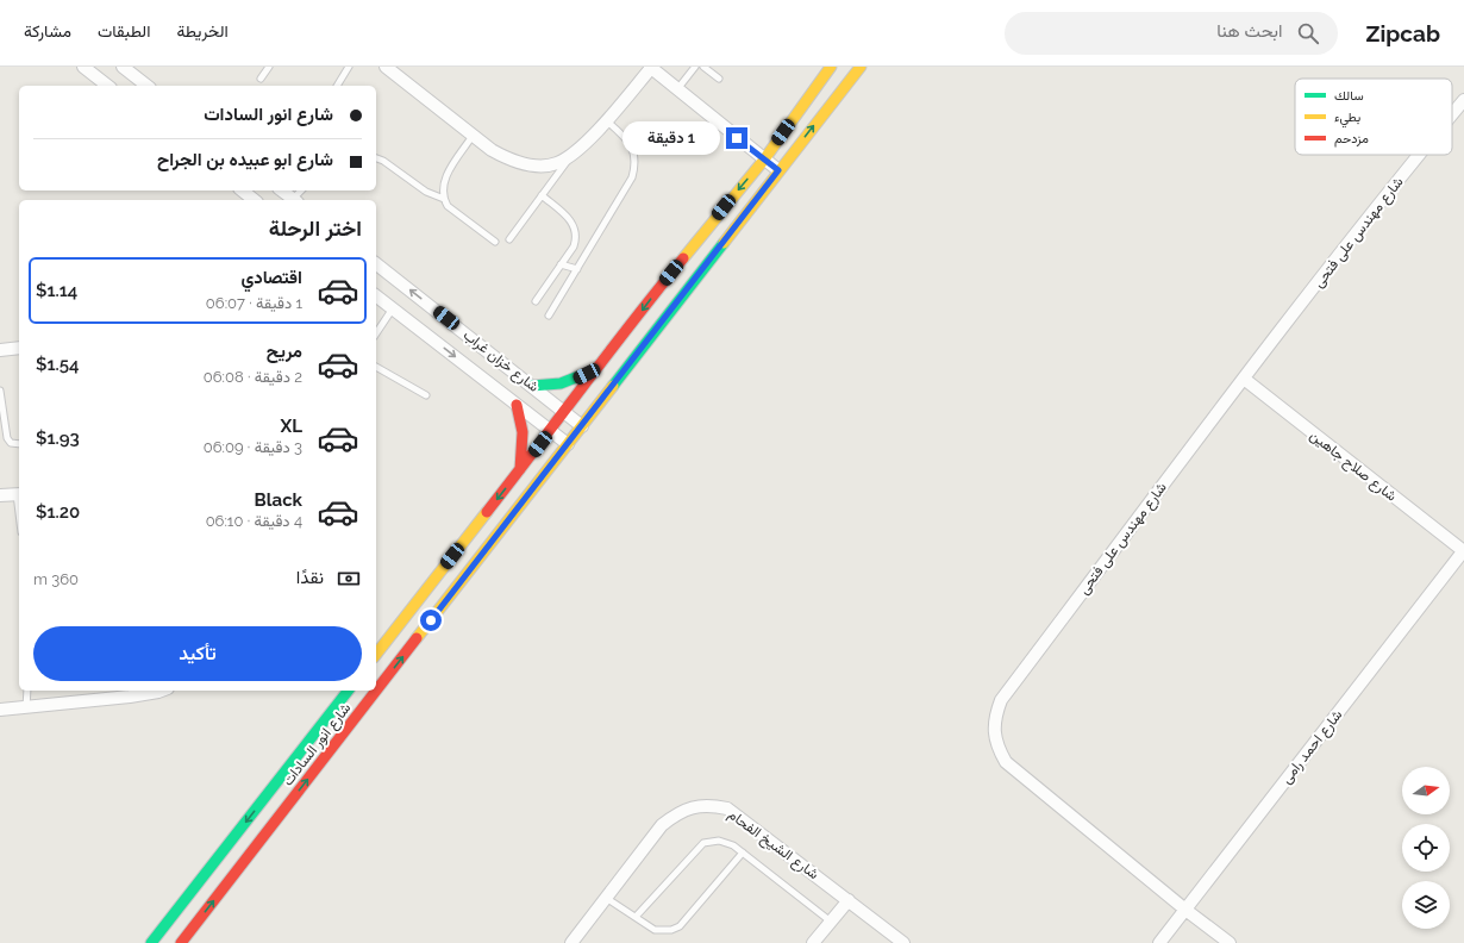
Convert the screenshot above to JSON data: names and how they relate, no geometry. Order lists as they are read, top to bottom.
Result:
{
  "streets": {
    "street": [
      "شارع مهندس على فتحى",
      "شارع خزان غراب",
      "شارع صلاح جاهين",
      "شارع انور السادات",
      "شارع احمد رامى",
      "شارع الشيخ الفحام"
    ]
  },
  "crossings": [
    ["شارع مهندس على فتحى", "شارع صلاح جاهين"],
    ["شارع مهندس على فتحى", "شارع احمد رامى"],
    ["شارع خزان غراب", "شارع انور السادات"],
    ["شارع صلاح جاهين", "شارع احمد رامى"]
  ],
  "legend": ["سالك", "بطيء", "مزدحم"],
  "north": "right",
  "page": {
    "header": "Zipcab",
    "search": "ابحث هنا",
    "nav": ["الخريطة", "الطبقات", "مشاركة"],
    "banner": ["شارع انور السادات", "شارع ابو عبيده بن الجراح"],
    "bubble": "1 دقيقة",
    "heading": "اختر الرحلة",
    "list": [
      {
        "name": "اقتصادي",
        "note": "1 دقيقة · 06:07",
        "value": "$1.14"
      },
      {
        "name": "مريح",
        "note": "2 دقيقة · 06:08",
        "value": "$1.54"
      },
      {
        "name": "XL",
        "note": "3 دقيقة · 06:09",
        "value": "$1.93"
      },
      {
        "name": "Black",
        "note": "4 دقيقة · 06:10",
        "value": "$1.20"
      }
    ],
    "pay": ["نقدًا", "360 m"],
    "buttons": "تأكيد"
  }
}
